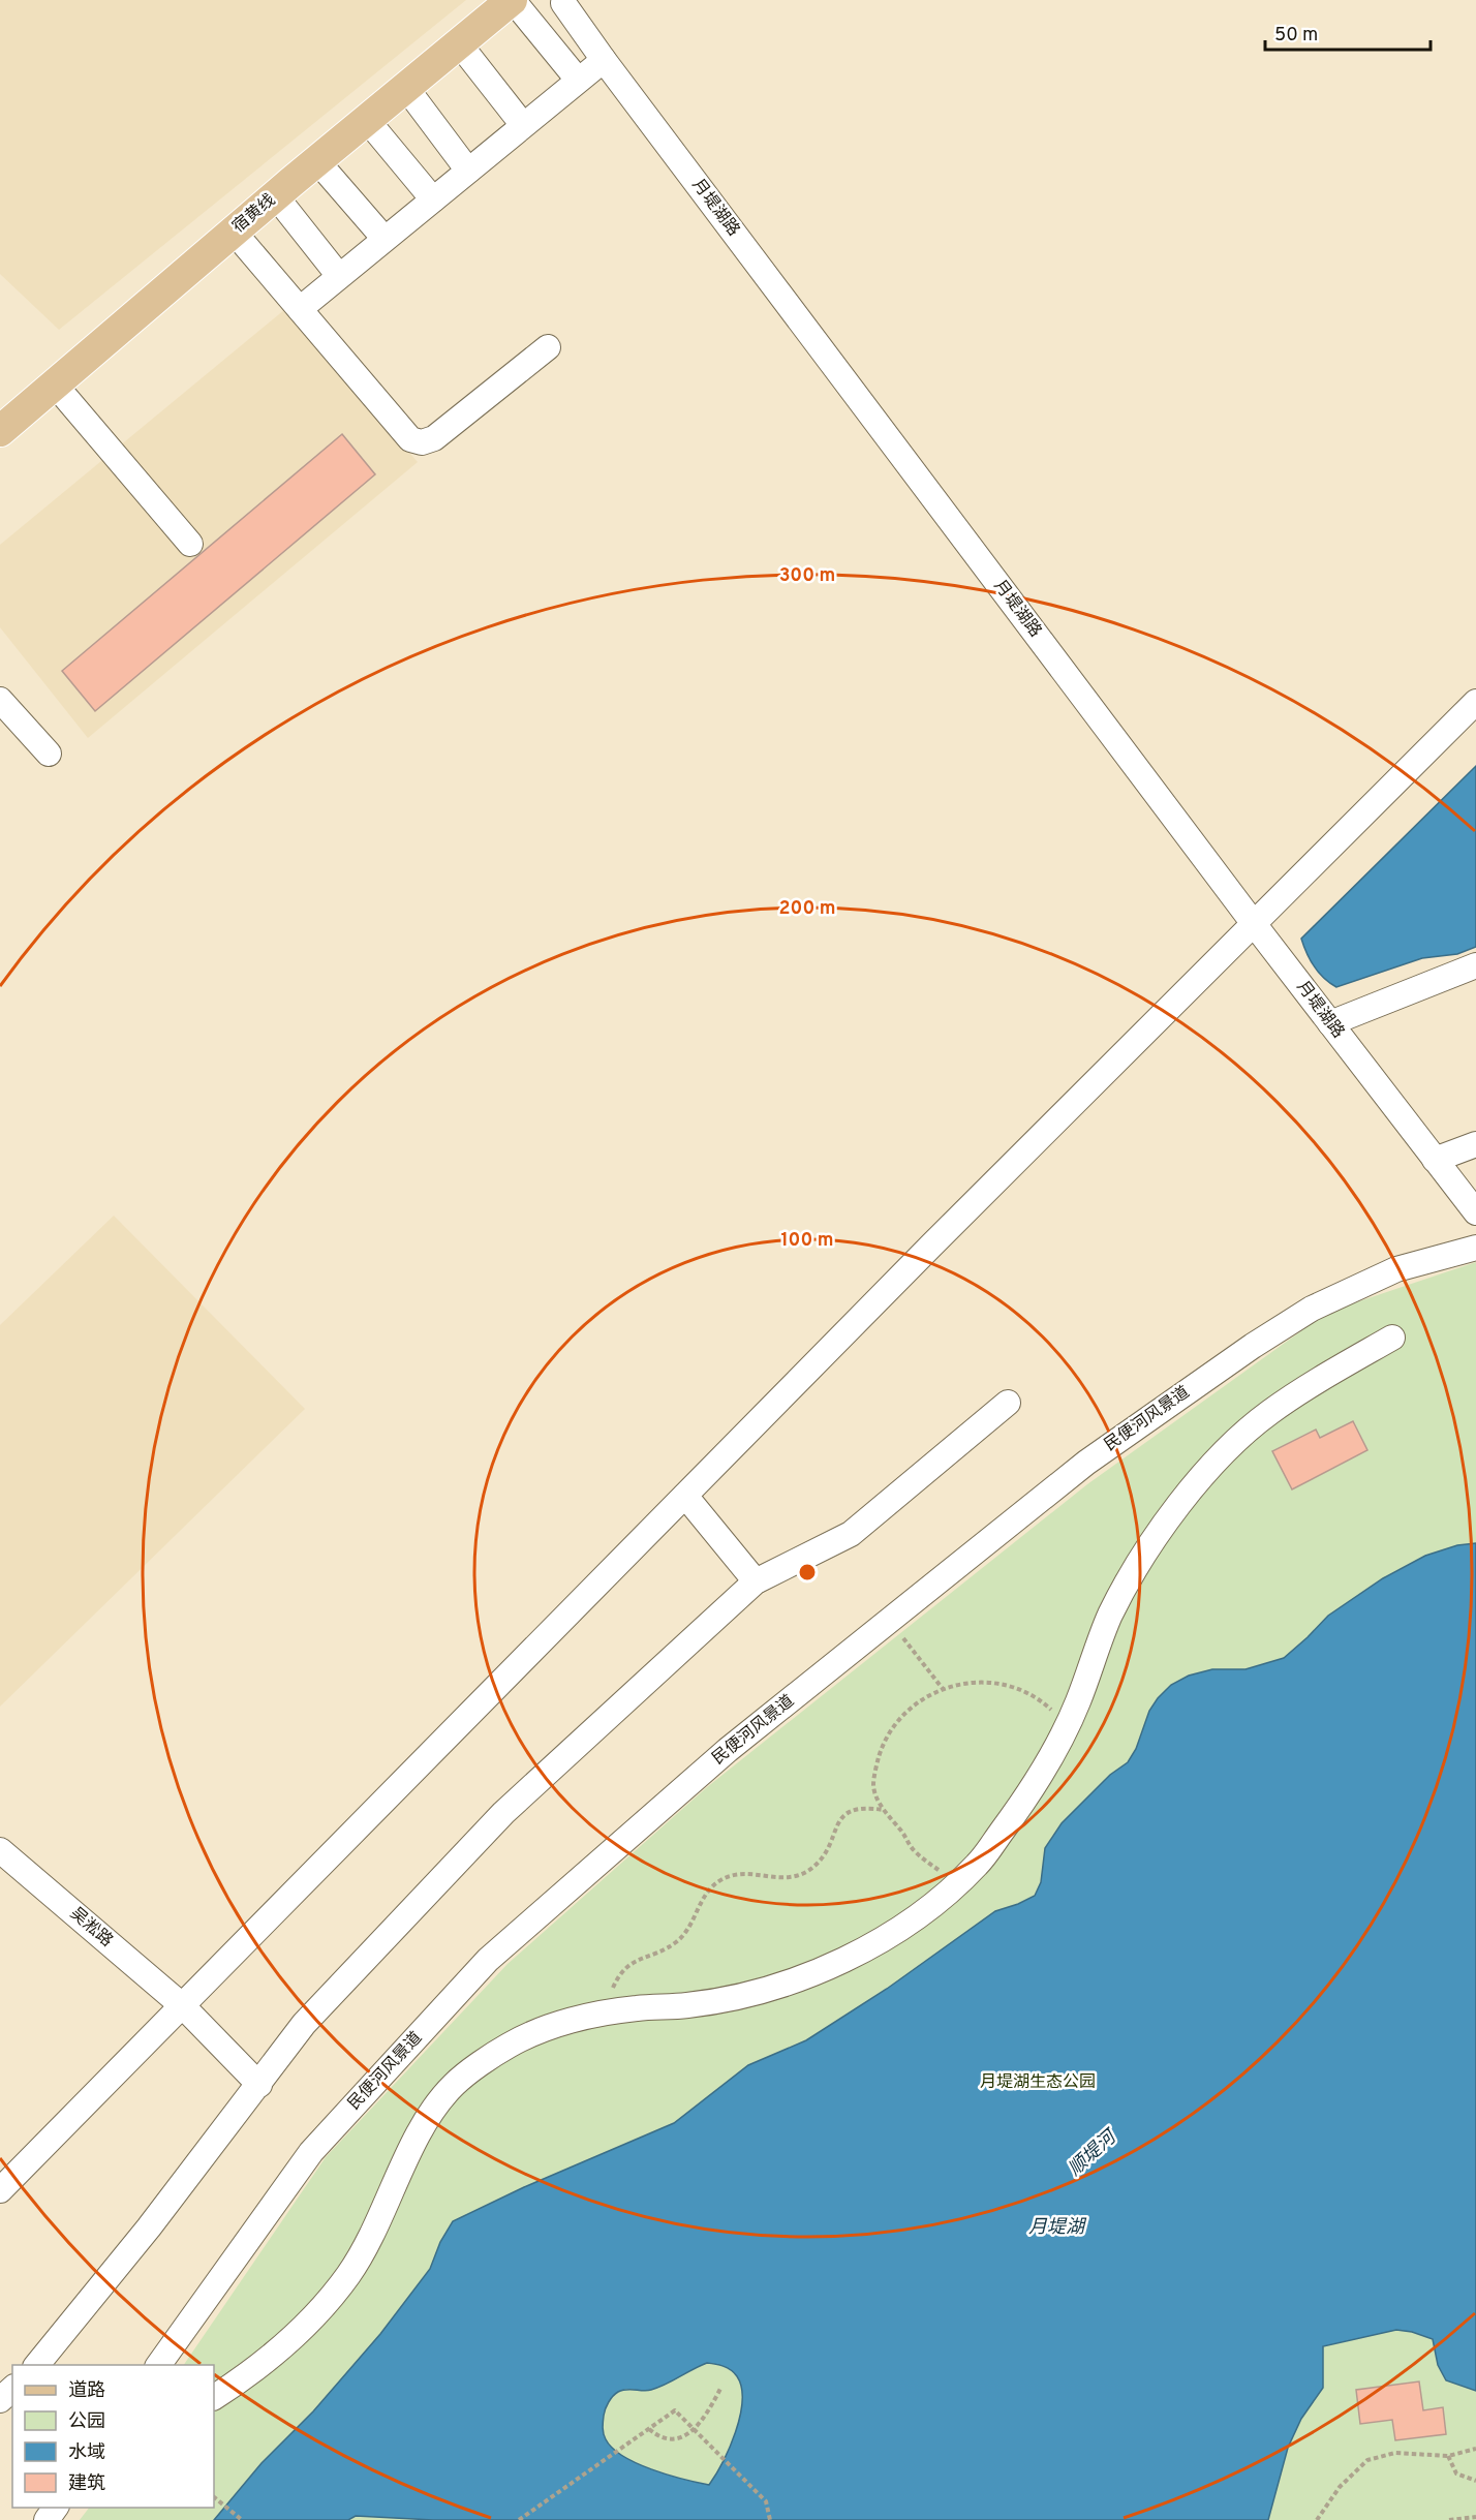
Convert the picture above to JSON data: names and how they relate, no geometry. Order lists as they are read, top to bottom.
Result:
{
  "streets": {
    "main road": ["宿黄线"],
    "street": ["月堤湖路", "民便河风景道", "吴淞路"]
  },
  "water": ["顺堤河", "月堤湖"],
  "parks": ["月堤湖生态公园"],
  "legend": [
    "道路",
    "公园",
    "水域",
    "建筑"
  ],
  "scale_bar": "50 m",
  "rings": ["300 m", "200 m", "100 m"]
}
